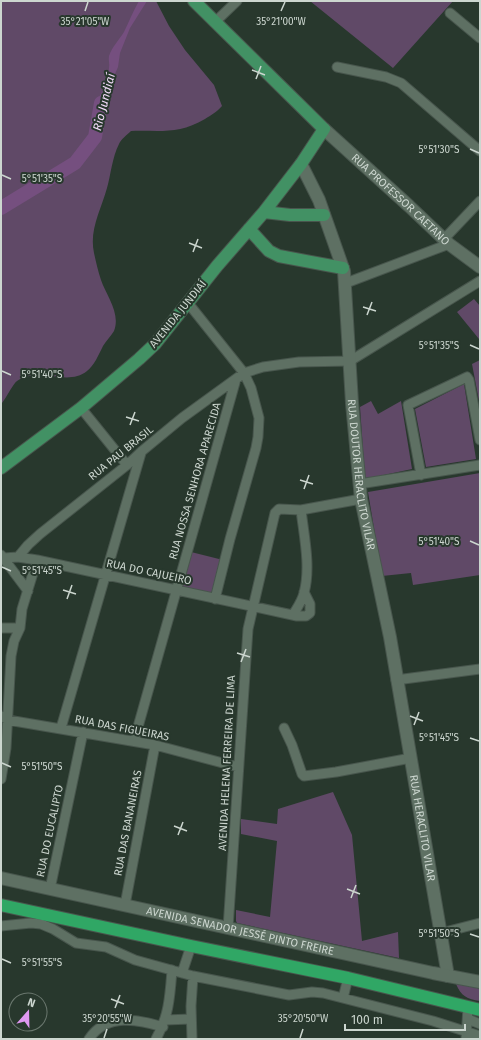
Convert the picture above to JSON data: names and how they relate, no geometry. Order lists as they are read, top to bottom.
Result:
{
  "streets": {
    "main road": ["AVENIDA JUNDIAÍ"],
    "street": [
      "RUA PROFESSOR CAETANO",
      "RUA PAU BRASIL",
      "RUA DOUTOR HERACLITO VILAR",
      "RUA NOSSA SENHORA APARECIDA",
      "RUA DO CAJUEIRO",
      "RUA DAS FIGUEIRAS",
      "AVENIDA HELENA FERREIRA DE LIMA",
      "RUA DAS BANANEIRAS",
      "RUA HERACLITO VILAR",
      "RUA DO EUCALIPTO",
      "AVENIDA SENADOR JESSÉ PINTO FREIRE"
    ]
  },
  "crossings": [
    ["RUA PROFESSOR CAETANO", "AVENIDA JUNDIAÍ"],
    ["RUA PAU BRASIL", "RUA DOUTOR HERACLITO VILAR"],
    ["RUA PAU BRASIL", "RUA NOSSA SENHORA APARECIDA"],
    ["RUA PAU BRASIL", "RUA DO CAJUEIRO"],
    ["RUA DOUTOR HERACLITO VILAR", "RUA HERACLITO VILAR"],
    ["RUA NOSSA SENHORA APARECIDA", "RUA DO CAJUEIRO"],
    ["RUA DO CAJUEIRO", "AVENIDA HELENA FERREIRA DE LIMA"],
    ["RUA DAS FIGUEIRAS", "AVENIDA HELENA FERREIRA DE LIMA"],
    ["RUA DAS FIGUEIRAS", "RUA DAS BANANEIRAS"],
    ["RUA DAS FIGUEIRAS", "RUA DO EUCALIPTO"],
    ["AVENIDA HELENA FERREIRA DE LIMA", "AVENIDA SENADOR JESSÉ PINTO FREIRE"],
    ["RUA DAS BANANEIRAS", "AVENIDA SENADOR JESSÉ PINTO FREIRE"],
    ["RUA HERACLITO VILAR", "AVENIDA SENADOR JESSÉ PINTO FREIRE"],
    ["RUA DO EUCALIPTO", "AVENIDA SENADOR JESSÉ PINTO FREIRE"]
  ],
  "water": ["Rio Jundiaí"],
  "scale_bar": "100 m",
  "north": "top",
  "coordinates": [
    "35°21'05\"W",
    "35°21'00\"W",
    "5°51'30\"S",
    "5°51'35\"S",
    "5°51'40\"S",
    "5°51'45\"S",
    "5°51'50\"S",
    "5°51'55\"S",
    "35°20'55\"W",
    "35°20'50\"W"
  ]
}
